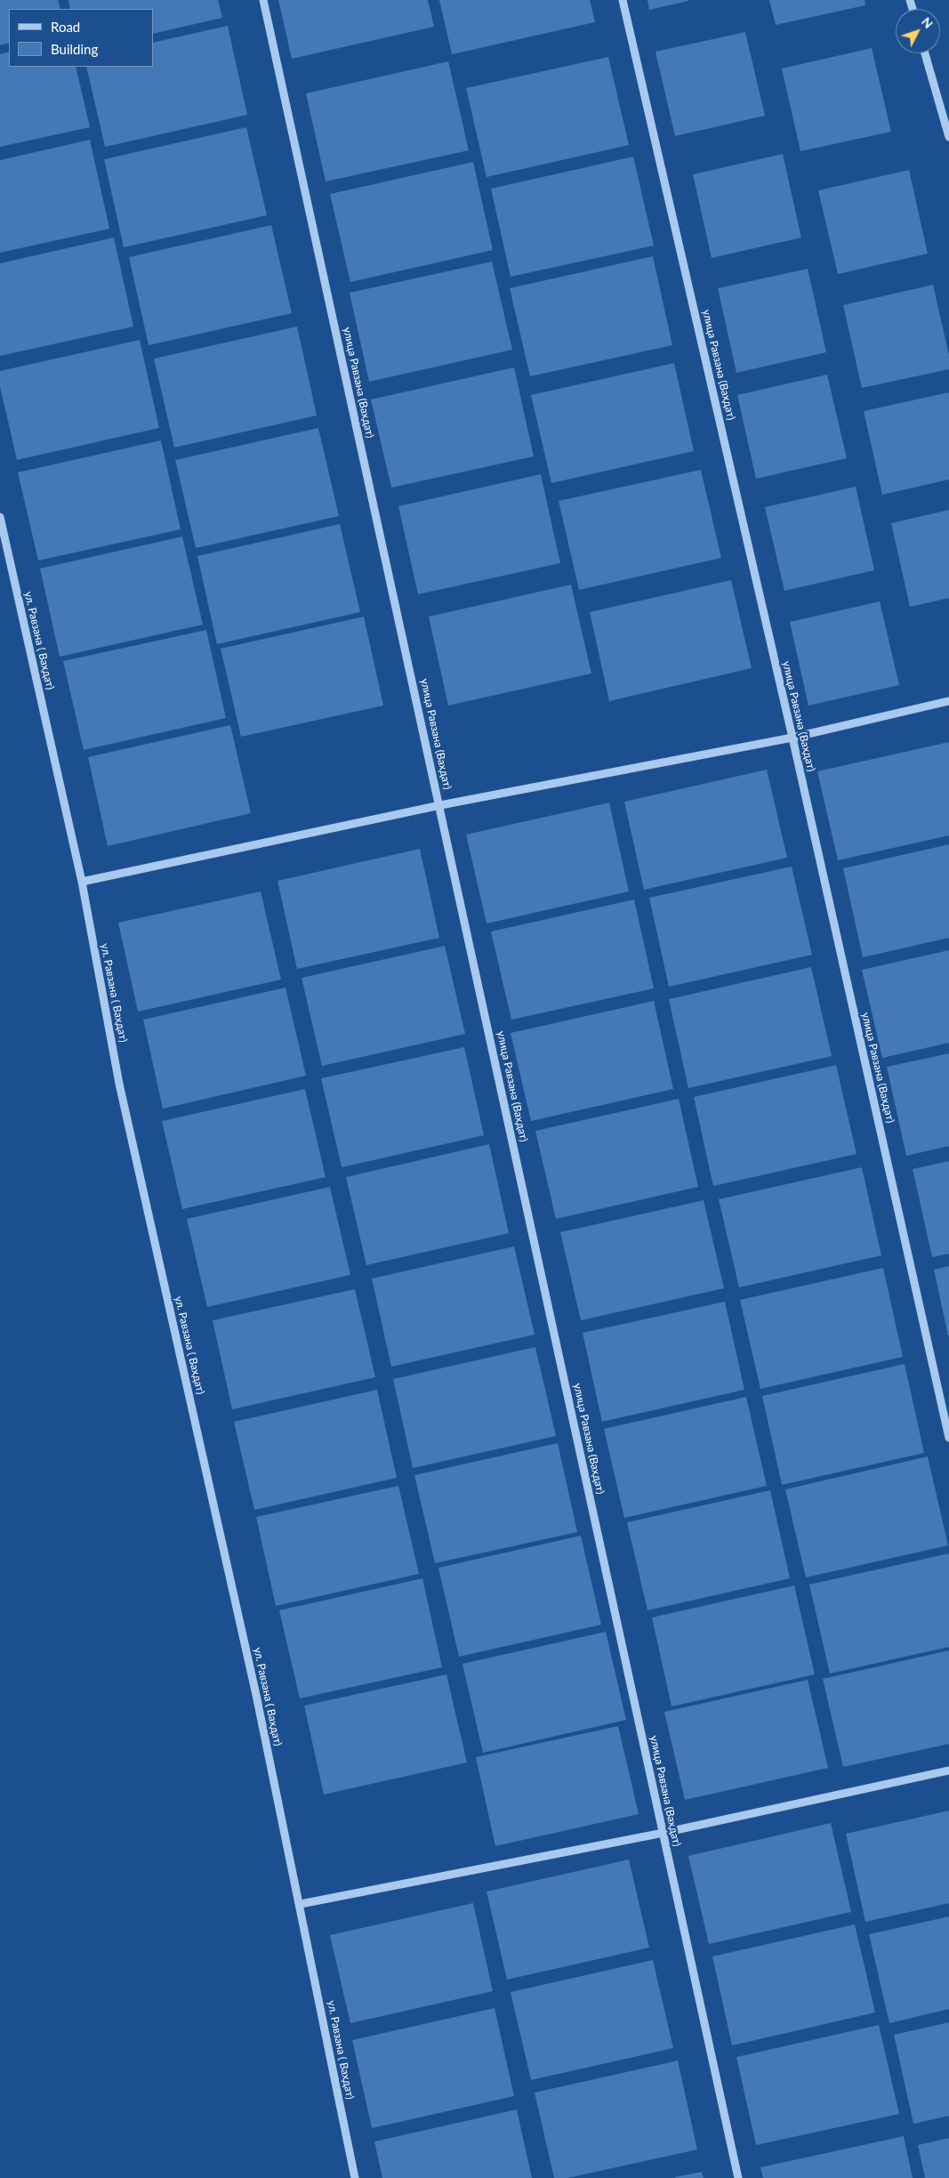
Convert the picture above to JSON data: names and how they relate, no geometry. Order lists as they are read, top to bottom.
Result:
{
  "streets": {
    "street": ["улица Равзана (Вахдат)", "ул. Равзана ( Вахдат)"]
  },
  "legend": ["Road", "Building"],
  "north": "top right"
}
